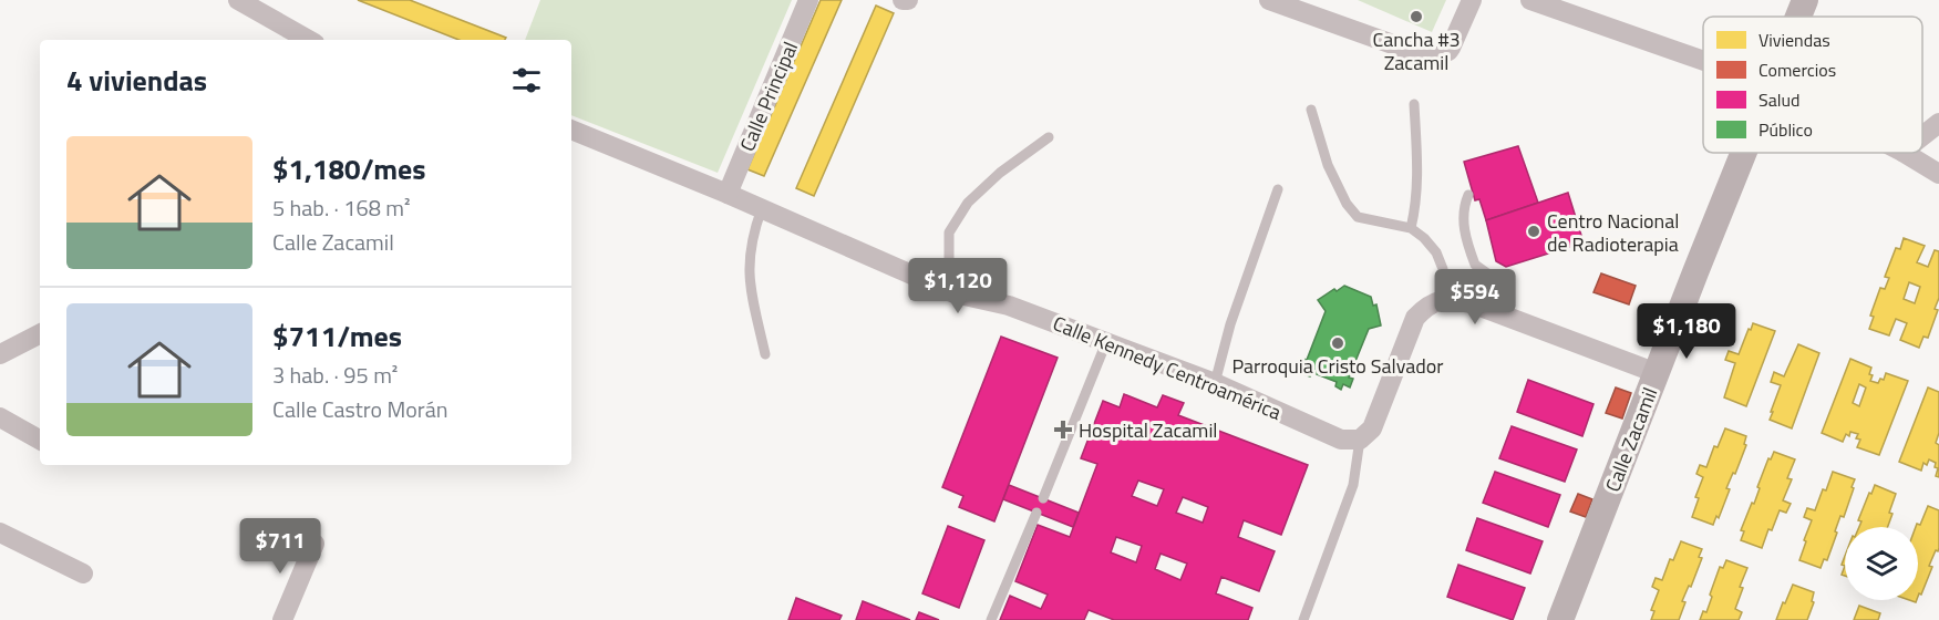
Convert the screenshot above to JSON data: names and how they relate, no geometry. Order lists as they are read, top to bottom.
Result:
{
  "streets": {
    "street": ["Calle Principal", "Calle Kennedy Centroamérica", "Calle Zacamil"]
  },
  "crossings": [
    ["Calle Principal", "Calle Kennedy Centroamérica"]
  ],
  "places": {
    "other": ["Cancha #3 Zacamil", "Centro Nacional de Radioterapia", "Parroquia Cristo Salvador"],
    "health": ["Hospital Zacamil"]
  },
  "legend": [
    "Viviendas",
    "Comercios",
    "Salud",
    "Público"
  ],
  "page": {
    "heading": "4 viviendas",
    "list": [
      {
        "name": "$1,180/mes",
        "note": "5 hab. · 168 m² · Calle Zacamil"
      },
      {
        "name": "$711/mes",
        "note": "3 hab. · 95 m² · Calle Castro Morán"
      }
    ],
    "price": [
      "$1,120",
      "$594",
      "$1,180",
      "$711"
    ]
  }
}
